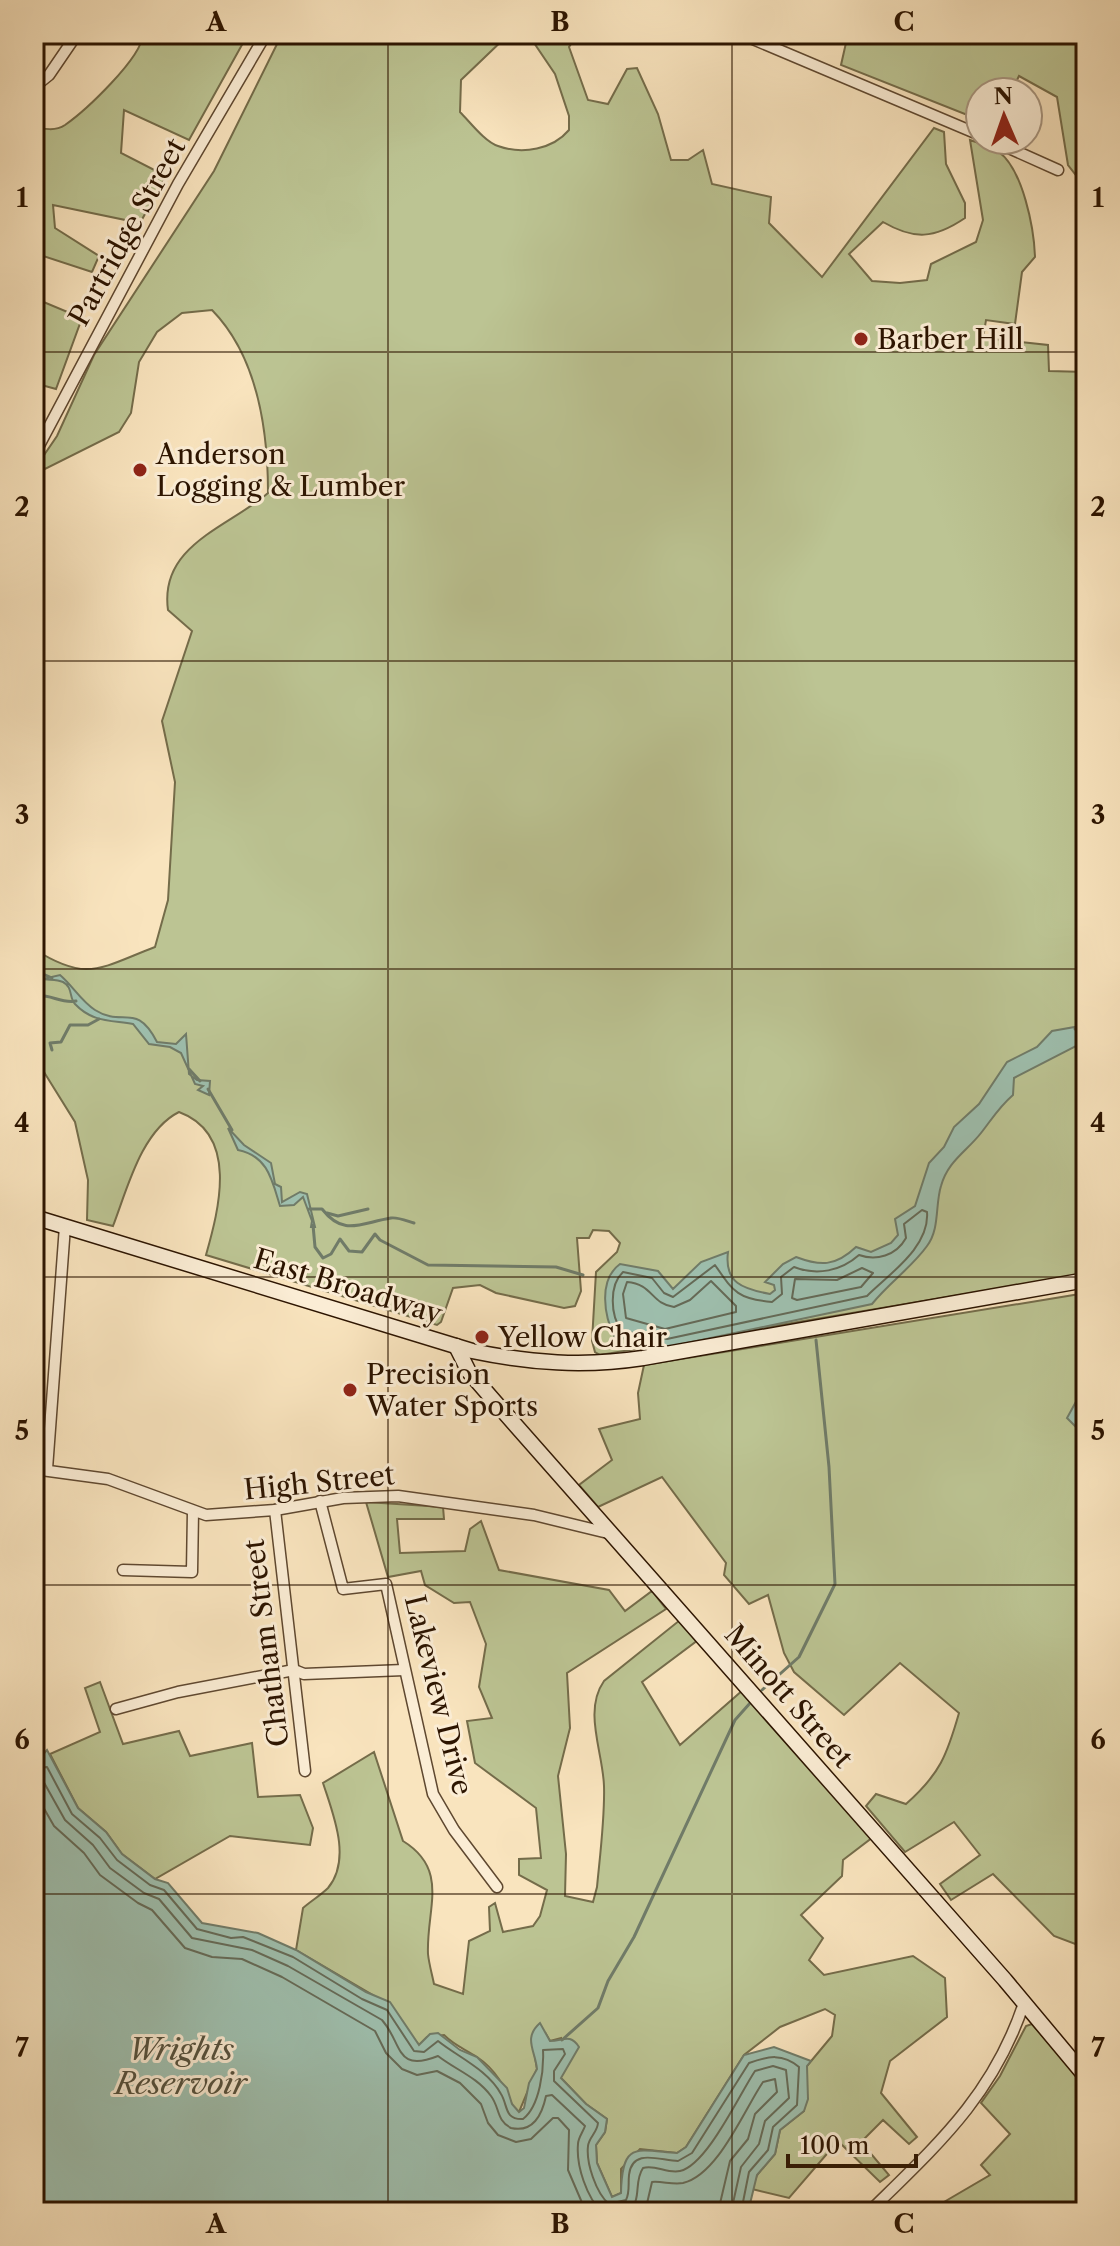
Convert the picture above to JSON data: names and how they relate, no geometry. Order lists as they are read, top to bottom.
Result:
{
  "streets": {
    "main road": ["East Broadway", "Minott Street"],
    "street": [
      "Partridge Street",
      "High Street",
      "Chatham Street",
      "Lakeview Drive"
    ]
  },
  "crossings": [
    ["East Broadway", "Minott Street"],
    ["High Street", "Chatham Street"],
    ["High Street", "Lakeview Drive"],
    ["High Street", "Minott Street"]
  ],
  "water": ["Wrights Reservoir"],
  "places": [
    "Barber Hill",
    "Anderson Logging & Lumber",
    "Yellow Chair",
    "Precision Water Sports"
  ],
  "scale_bar": "100 m",
  "north": "top",
  "grid": {
    "columns": ["A", "B", "C"],
    "rows": [
      "1",
      "2",
      "3",
      "4",
      "5",
      "6",
      "7"
    ]
  }
}
